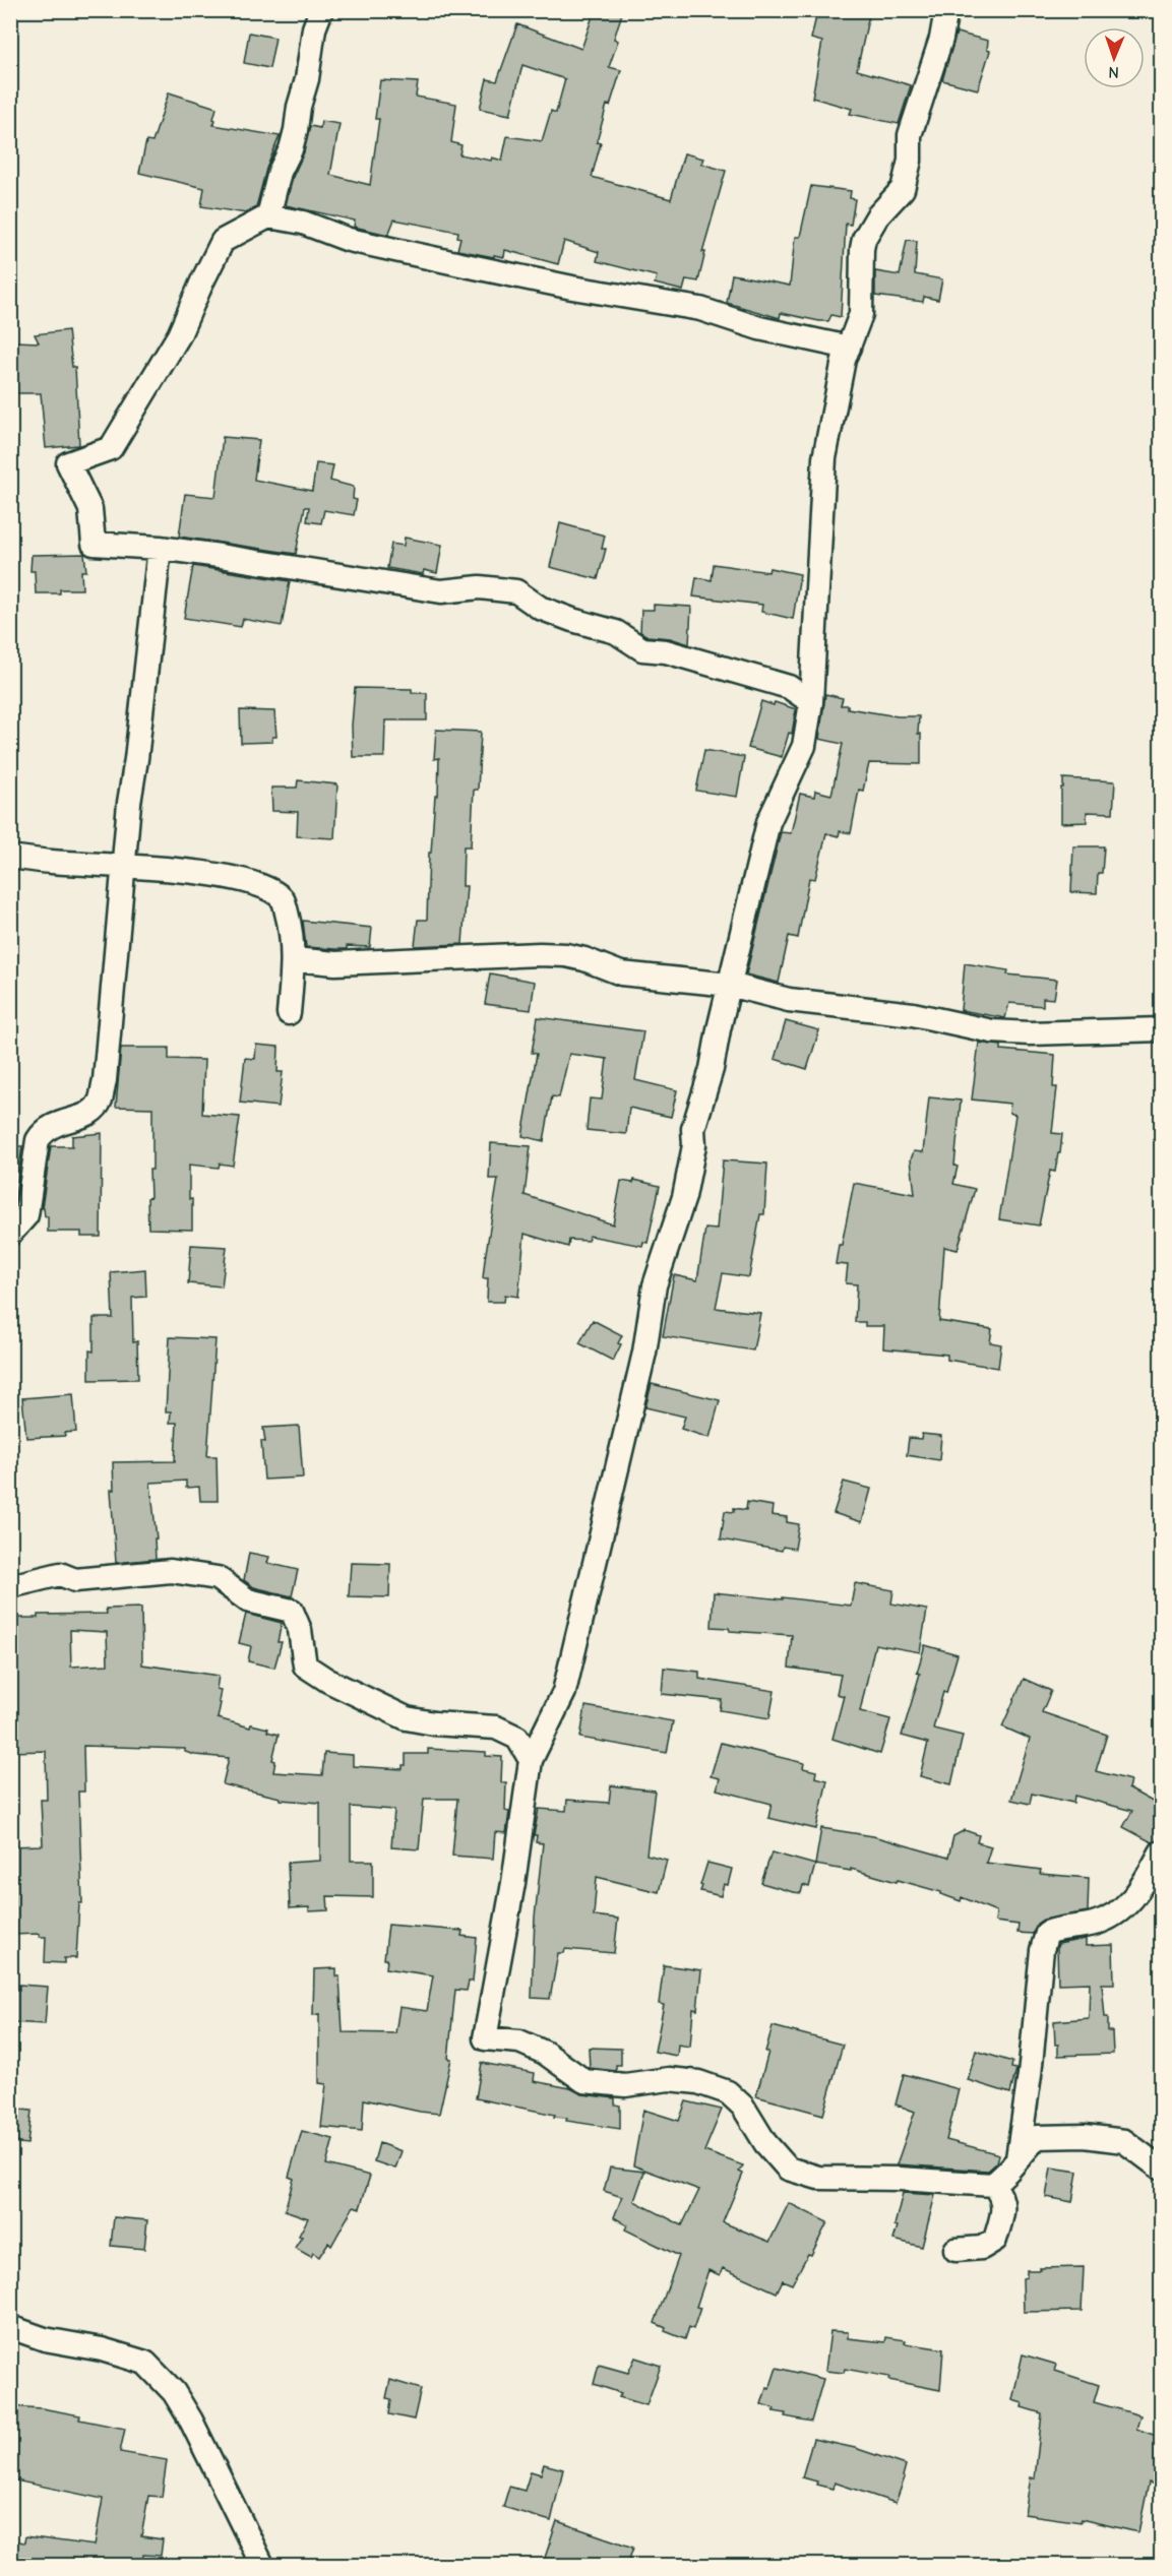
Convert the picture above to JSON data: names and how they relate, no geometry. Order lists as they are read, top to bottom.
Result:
{
  "north": "bottom"
}
